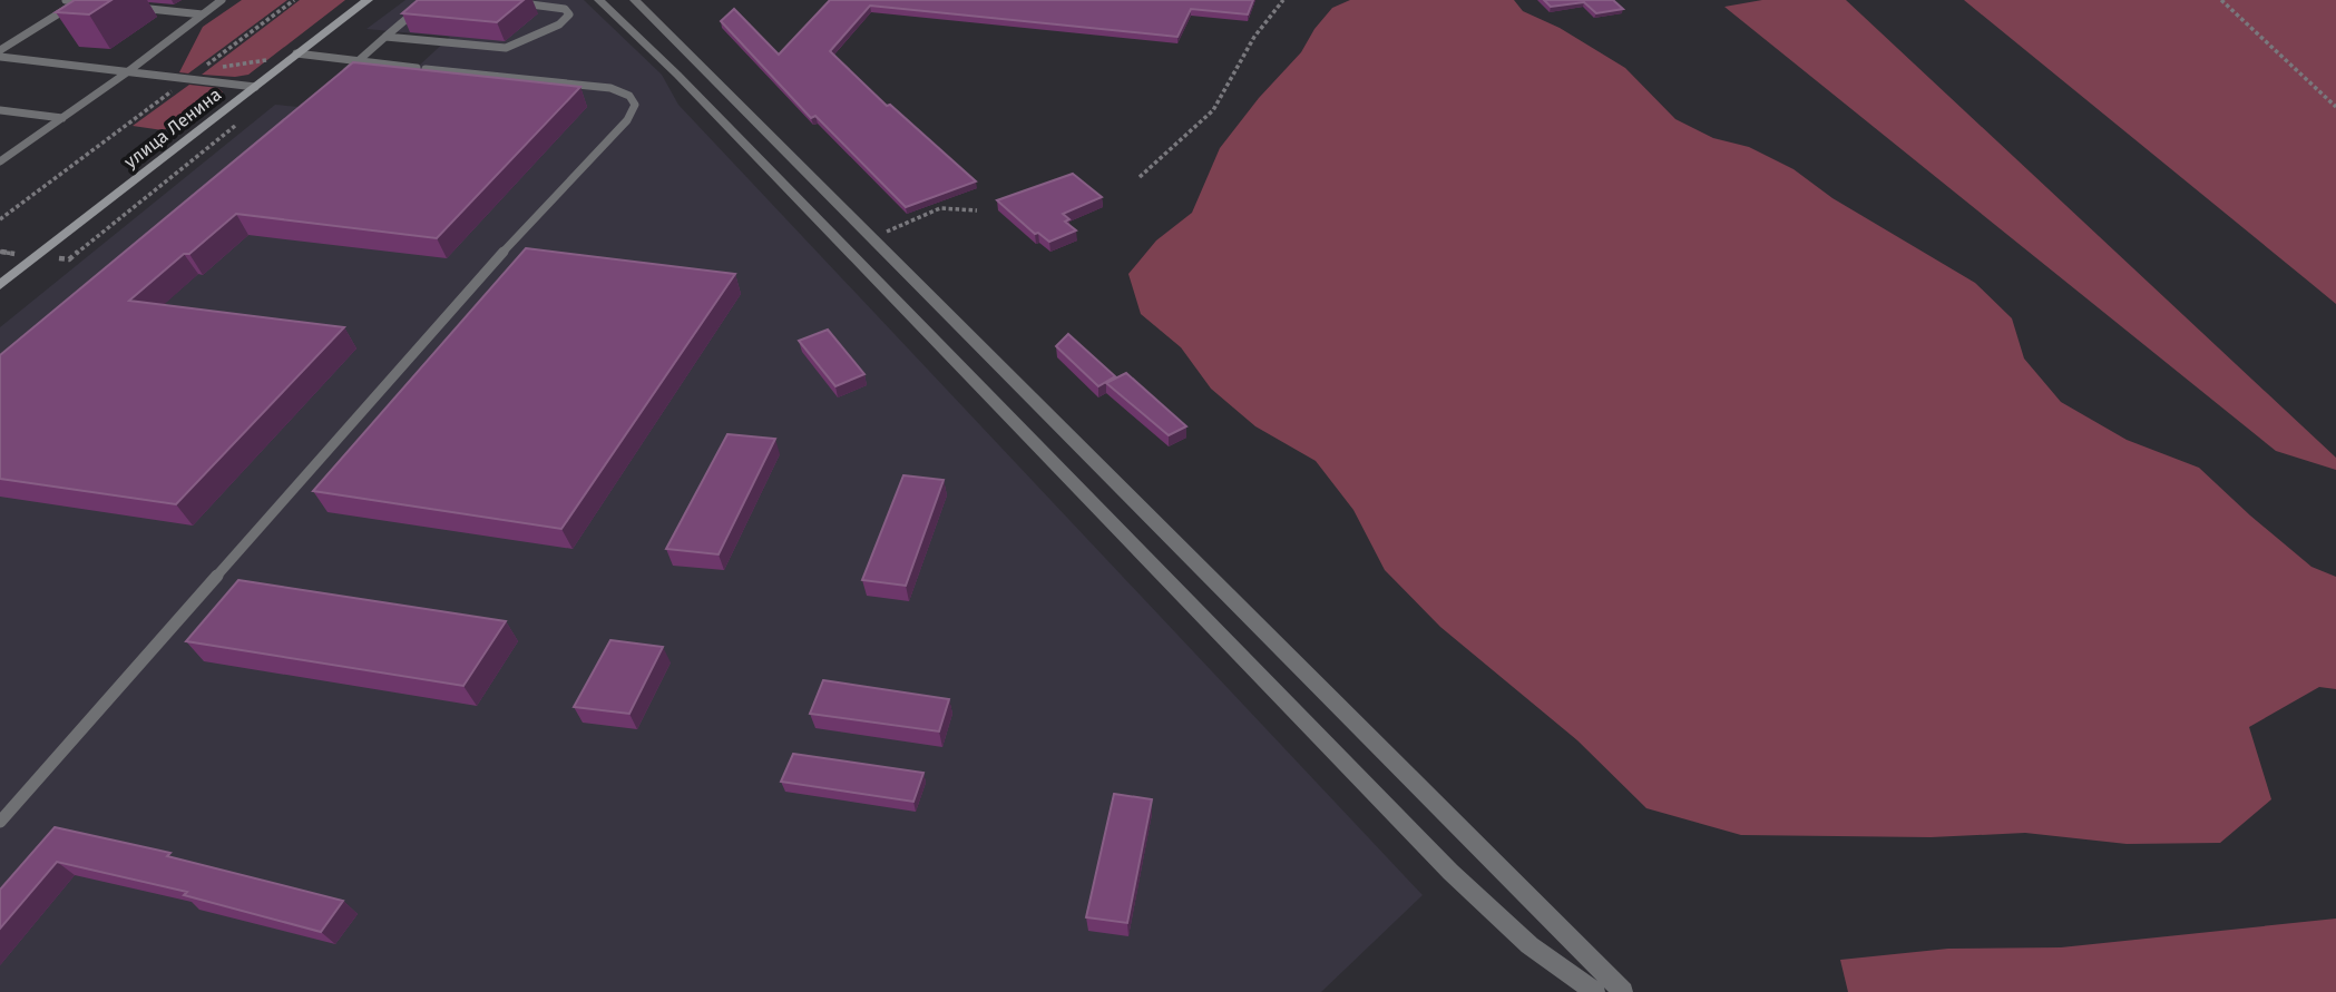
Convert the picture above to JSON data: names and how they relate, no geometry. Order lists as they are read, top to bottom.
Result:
{
  "streets": {
    "main road": ["улица Ленина"]
  }
}
